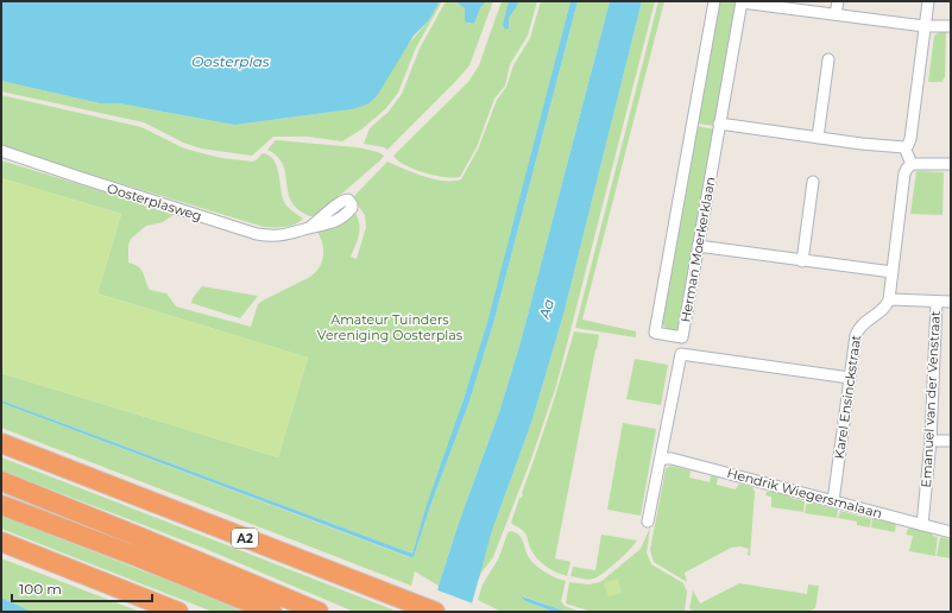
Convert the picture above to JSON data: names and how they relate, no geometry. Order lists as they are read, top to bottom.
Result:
{
  "streets": {
    "highway": ["A2"],
    "street": [
      "Oosterplasweg",
      "Herman Moerkerklaan",
      "Karel Ensinckstraat",
      "Emanuel van der Venstraat",
      "Hendrik Wiegersmalaan"
    ]
  },
  "crossings": [
    ["Karel Ensinckstraat", "Hendrik Wiegersmalaan"],
    ["Emanuel van der Venstraat", "Hendrik Wiegersmalaan"]
  ],
  "water": ["Oosterplas", "Aa"],
  "parks": ["Amateur Tuinders Vereniging Oosterplas"],
  "scale_bar": "100 m"
}
